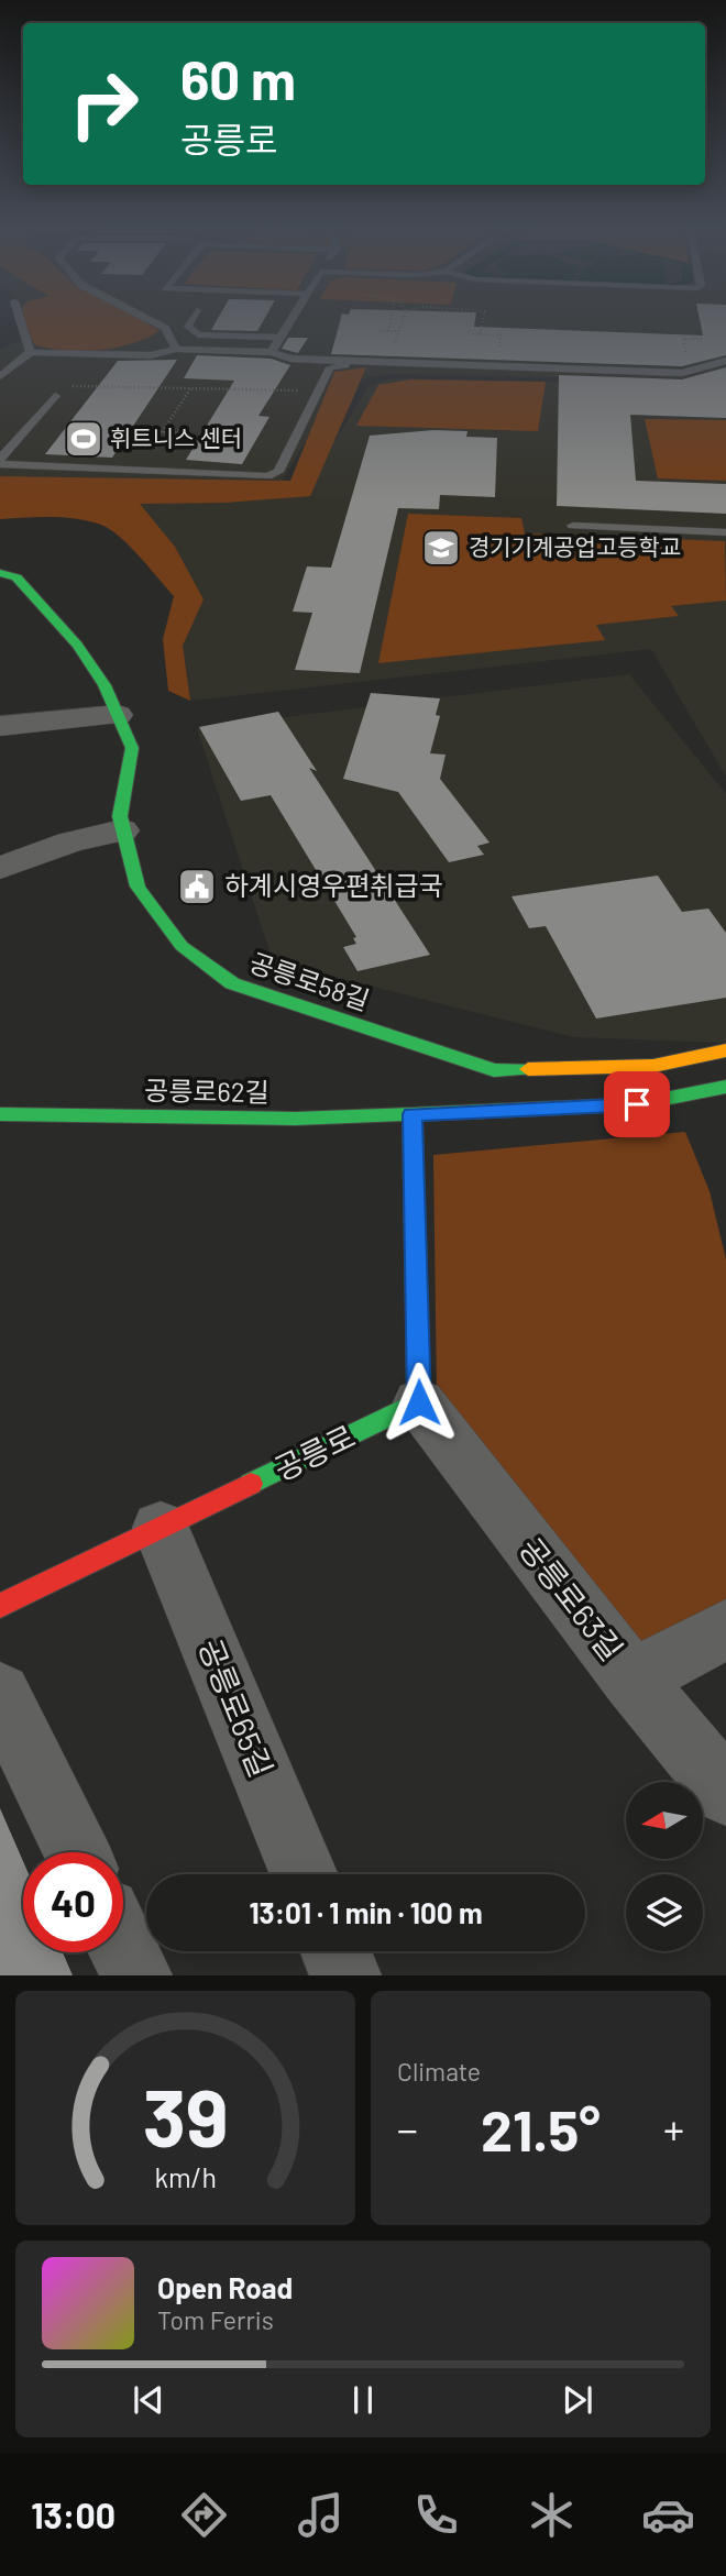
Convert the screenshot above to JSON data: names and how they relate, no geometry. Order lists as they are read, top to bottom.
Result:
{
  "streets": {
    "street": [
      "공릉로58길",
      "공릉로62길",
      "공릉로",
      "공릉로63길",
      "공릉로65길"
    ]
  },
  "crossings": [
    ["공릉로", "공릉로63길"],
    ["공릉로", "공릉로65길"]
  ],
  "places": {
    "sports": ["휘트니스 센터"],
    "school or university": ["경기기계공업고등학교"],
    "public building": ["하계시영우편취급국"]
  },
  "north": "left",
  "page": {
    "turn": ["60 m", "공릉로"],
    "limit": "40",
    "trip": "13:01 · 1 min · 100 m",
    "tile": "Climate",
    "heat": ["−", "21.5°", "+"],
    "song": ["Open Road", "Tom Ferris"],
    "tabs": "13:00",
    "gauge": ["39", "km/h"]
  }
}
